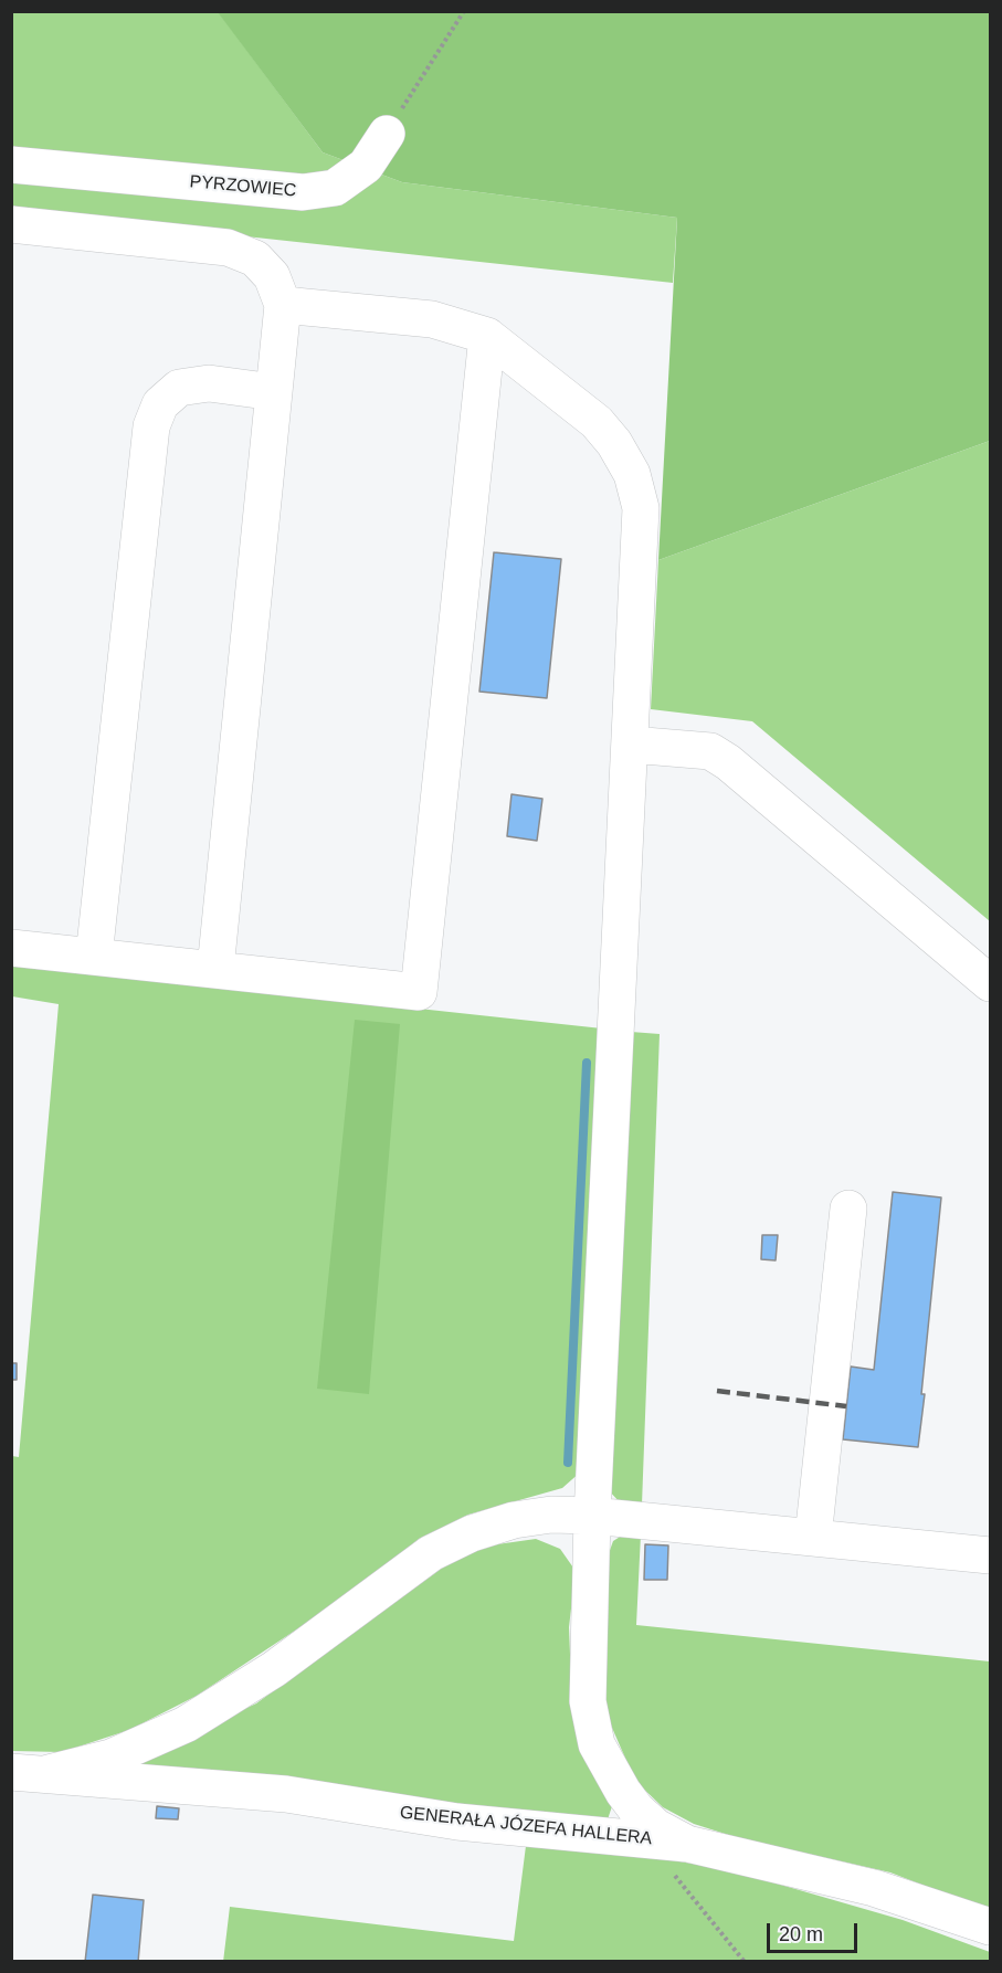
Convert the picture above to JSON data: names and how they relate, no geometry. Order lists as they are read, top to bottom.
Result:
{
  "streets": {
    "street": ["PYRZOWIEC", "GENERAŁA JÓZEFA HALLERA"]
  },
  "scale_bar": "20 m"
}
